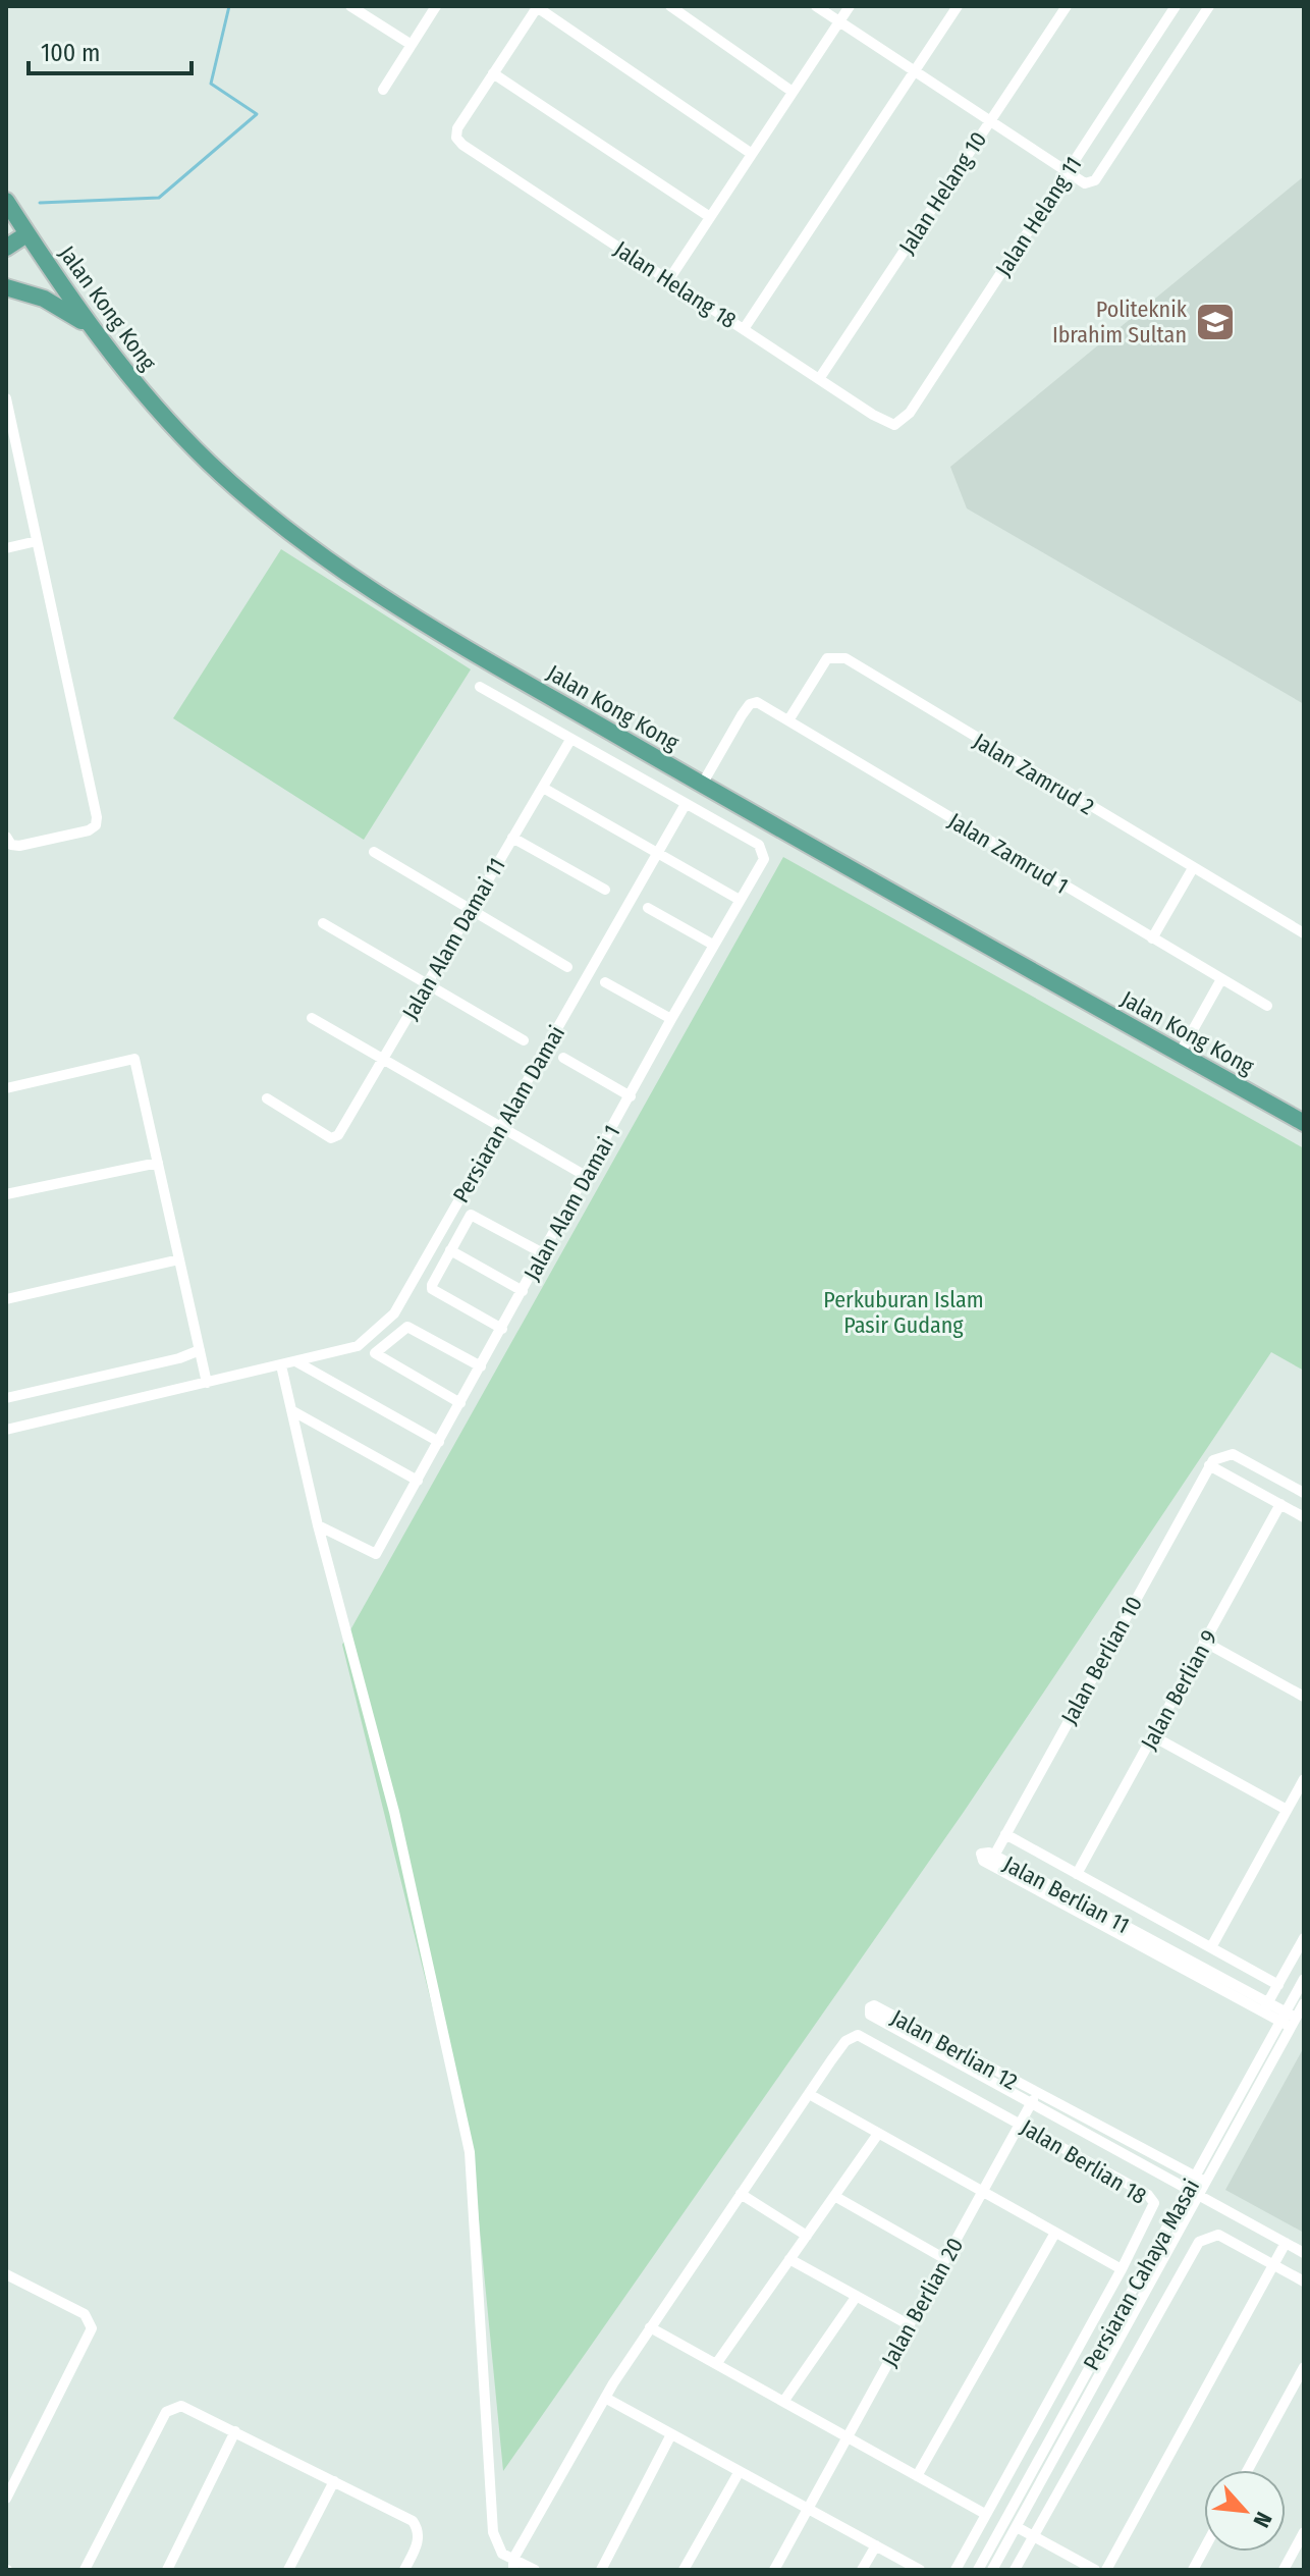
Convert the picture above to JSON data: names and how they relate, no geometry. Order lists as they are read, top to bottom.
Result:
{
  "streets": {
    "main road": ["Jalan Kong Kong"],
    "street": [
      "Jalan Helang 10",
      "Jalan Helang 11",
      "Jalan Helang 18",
      "Jalan Zamrud 2",
      "Jalan Zamrud 1",
      "Jalan Alam Damai 11",
      "Persiaran Alam Damai",
      "Jalan Alam Damai 1",
      "Jalan Berlian 10",
      "Jalan Berlian 9",
      "Jalan Berlian 11",
      "Jalan Berlian 12",
      "Jalan Berlian 18",
      "Persiaran Cahaya Masai",
      "Jalan Berlian 20"
    ]
  },
  "crossings": [
    ["Jalan Helang 10", "Jalan Helang 18"],
    ["Jalan Helang 11", "Jalan Helang 18"],
    ["Jalan Kong Kong", "Jalan Zamrud 1"],
    ["Jalan Zamrud 2", "Jalan Zamrud 1"],
    ["Persiaran Alam Damai", "Jalan Alam Damai 1"],
    ["Jalan Berlian 10", "Jalan Berlian 11"],
    ["Jalan Berlian 11", "Persiaran Cahaya Masai"],
    ["Jalan Berlian 12", "Persiaran Cahaya Masai"],
    ["Jalan Berlian 12", "Jalan Berlian 20"],
    ["Jalan Berlian 18", "Jalan Berlian 20"]
  ],
  "parks": ["Perkuburan Islam Pasir Gudang"],
  "places": {
    "school or university": ["Politeknik Ibrahim Sultan"]
  },
  "scale_bar": "100 m",
  "north": "bottom right"
}
